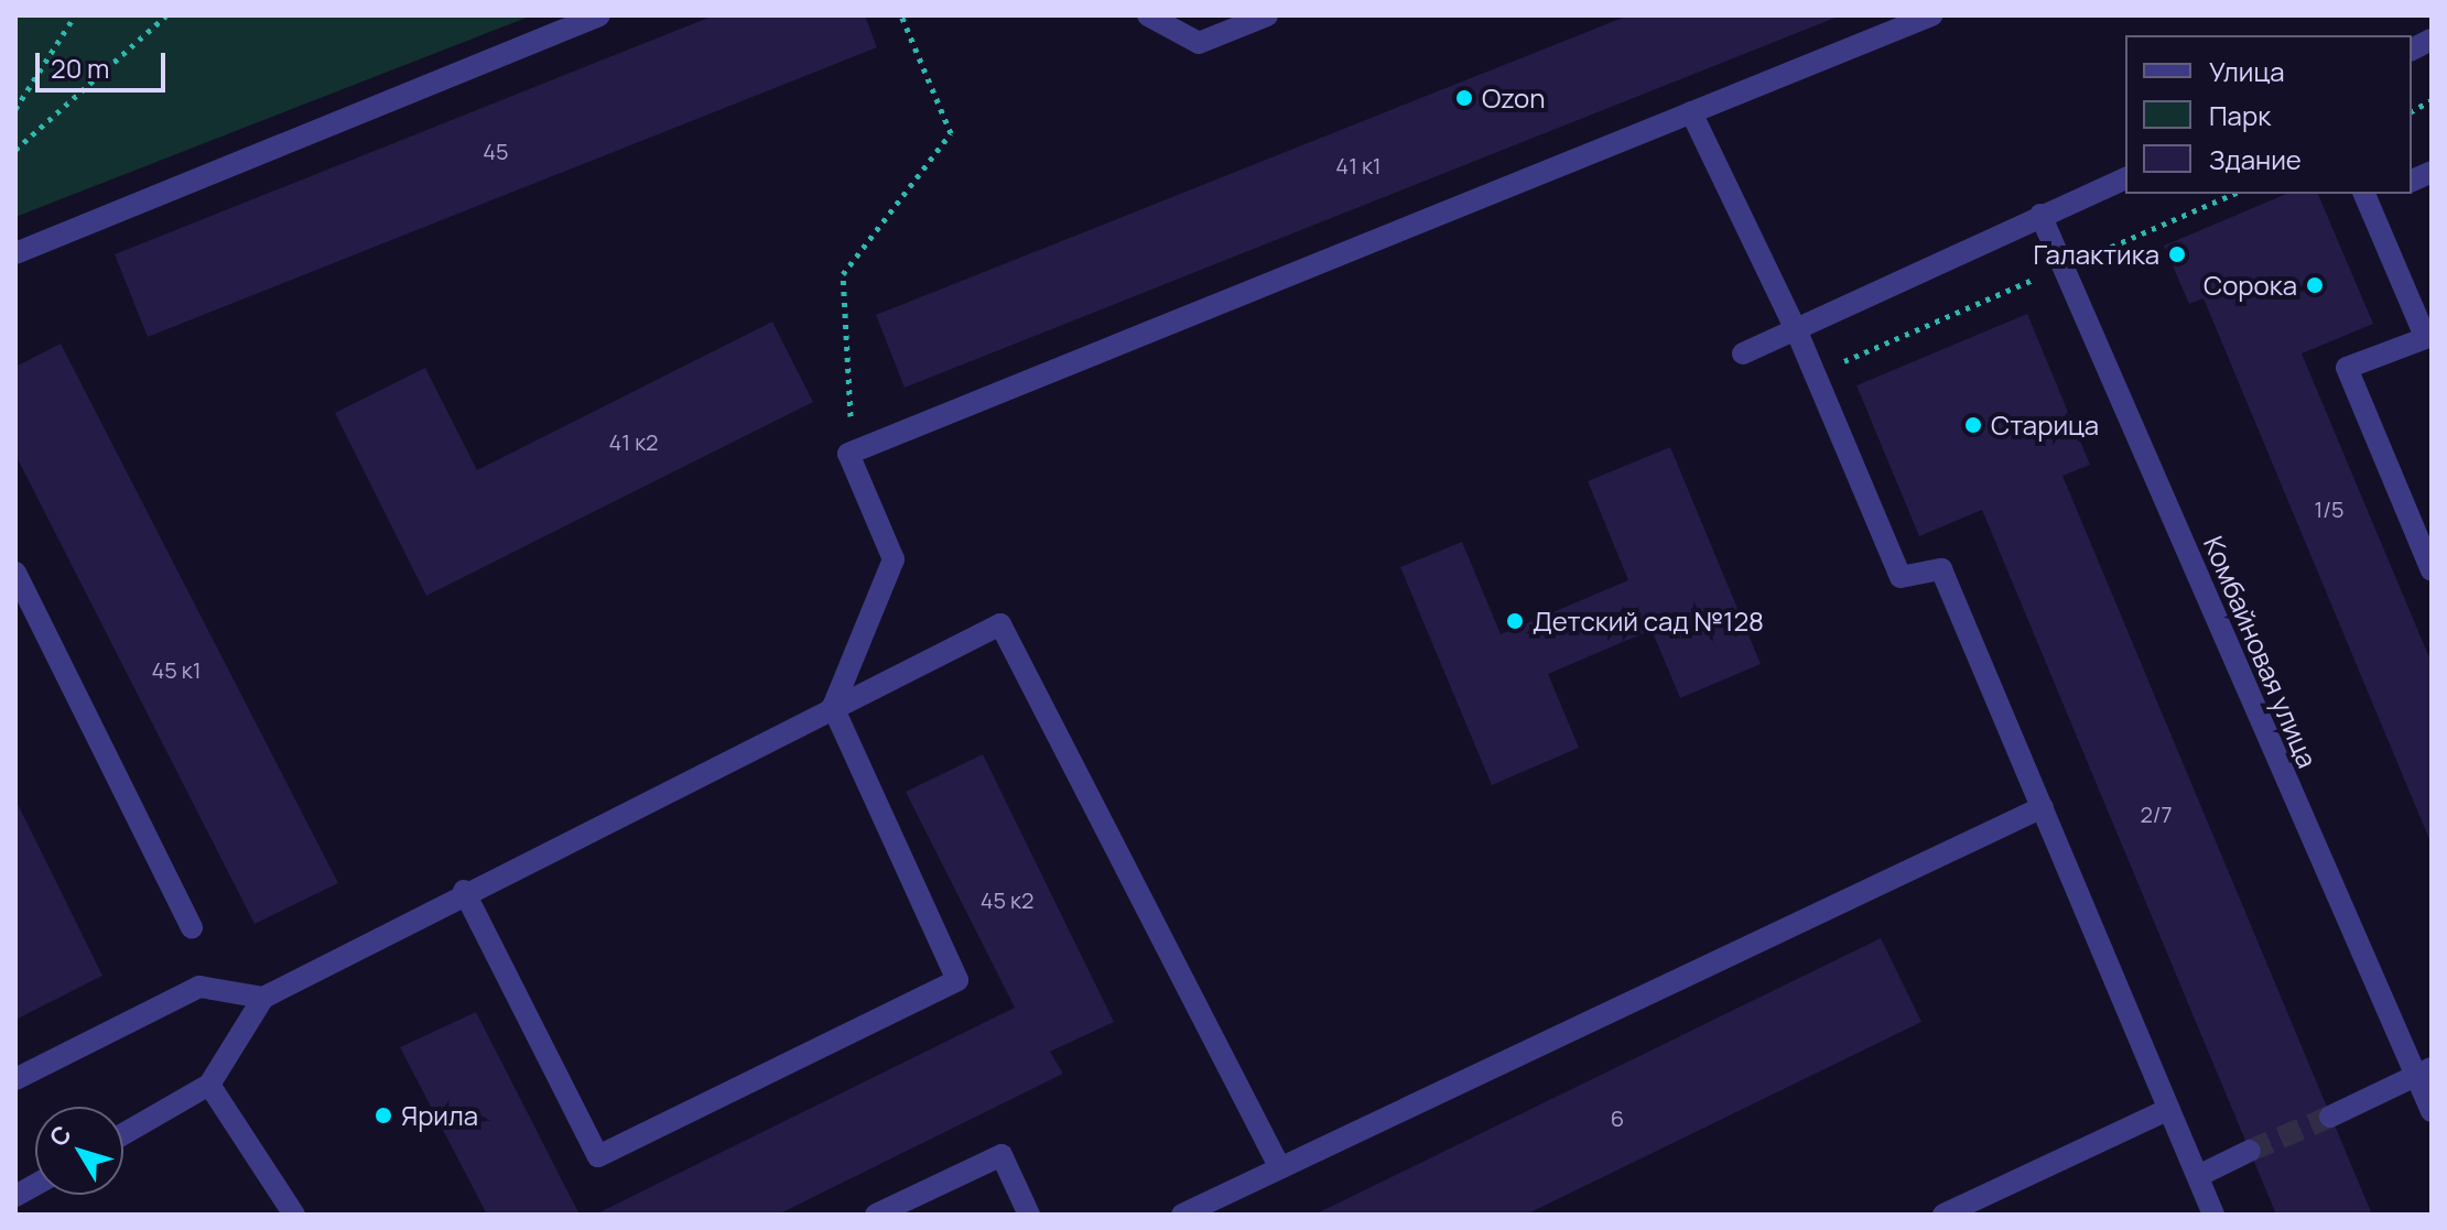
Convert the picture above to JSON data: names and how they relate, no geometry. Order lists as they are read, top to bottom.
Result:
{
  "streets": {
    "street": ["Комбайновая улица"]
  },
  "places": [
    "Ozon",
    "Галактика",
    "Сорока",
    "Старица",
    "Детский сад №128",
    "Ярила"
  ],
  "house_numbers": [
    "45",
    "41 к1",
    "41 к2",
    "1/5",
    "45 к1",
    "2/7",
    "45 к2",
    "6"
  ],
  "legend": ["Улица", "Парк", "Здание"],
  "scale_bar": "20 m",
  "north": "top left"
}
